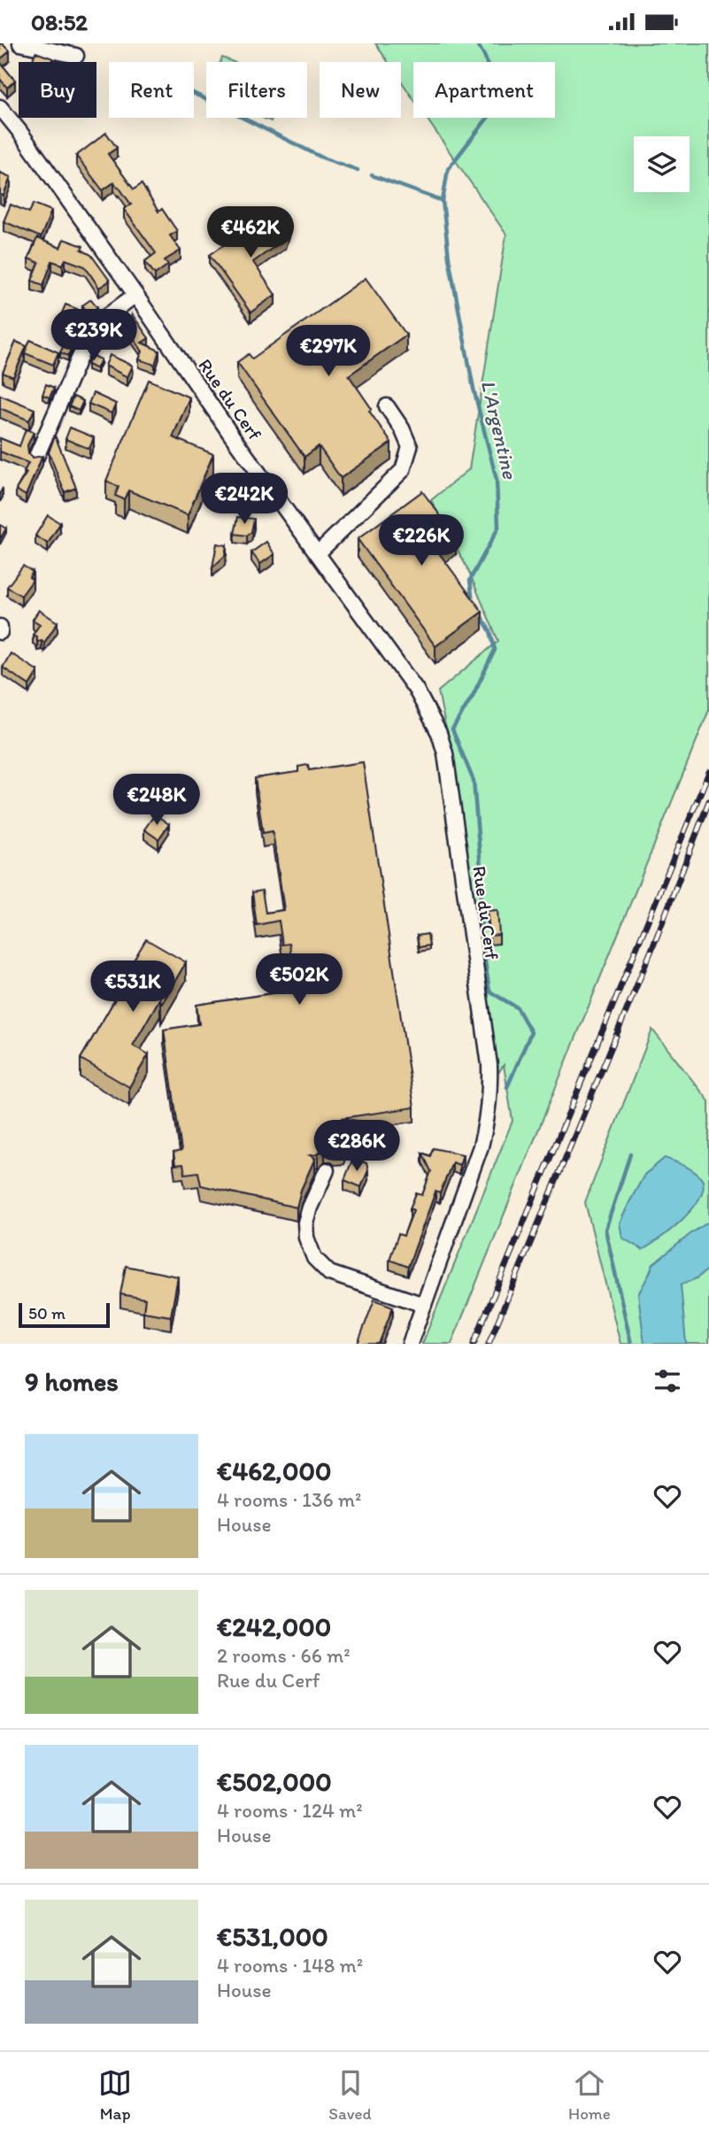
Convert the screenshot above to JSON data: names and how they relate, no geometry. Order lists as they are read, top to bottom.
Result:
{
  "streets": {
    "street": ["Rue du Cerf"]
  },
  "water": ["L'Argentine"],
  "scale_bar": "50 m",
  "page": {
    "status": "08:52",
    "chip": [
      "Buy",
      "Rent",
      "Filters",
      "New",
      "Apartment"
    ],
    "price": [
      "€462K",
      "€239K",
      "€297K",
      "€242K",
      "€226K",
      "€248K",
      "€502K",
      "€531K",
      "€286K"
    ],
    "scale": "50 m",
    "heading": "9 homes",
    "list": [
      {
        "name": "€462,000",
        "note": "4 rooms · 136 m² · House"
      },
      {
        "name": "€242,000",
        "note": "2 rooms · 66 m² · Rue du Cerf"
      },
      {
        "name": "€502,000",
        "note": "4 rooms · 124 m² · House"
      },
      {
        "name": "€531,000",
        "note": "4 rooms · 148 m² · House"
      }
    ],
    "tabs": ["Map", "Saved", "Home"]
  }
}
